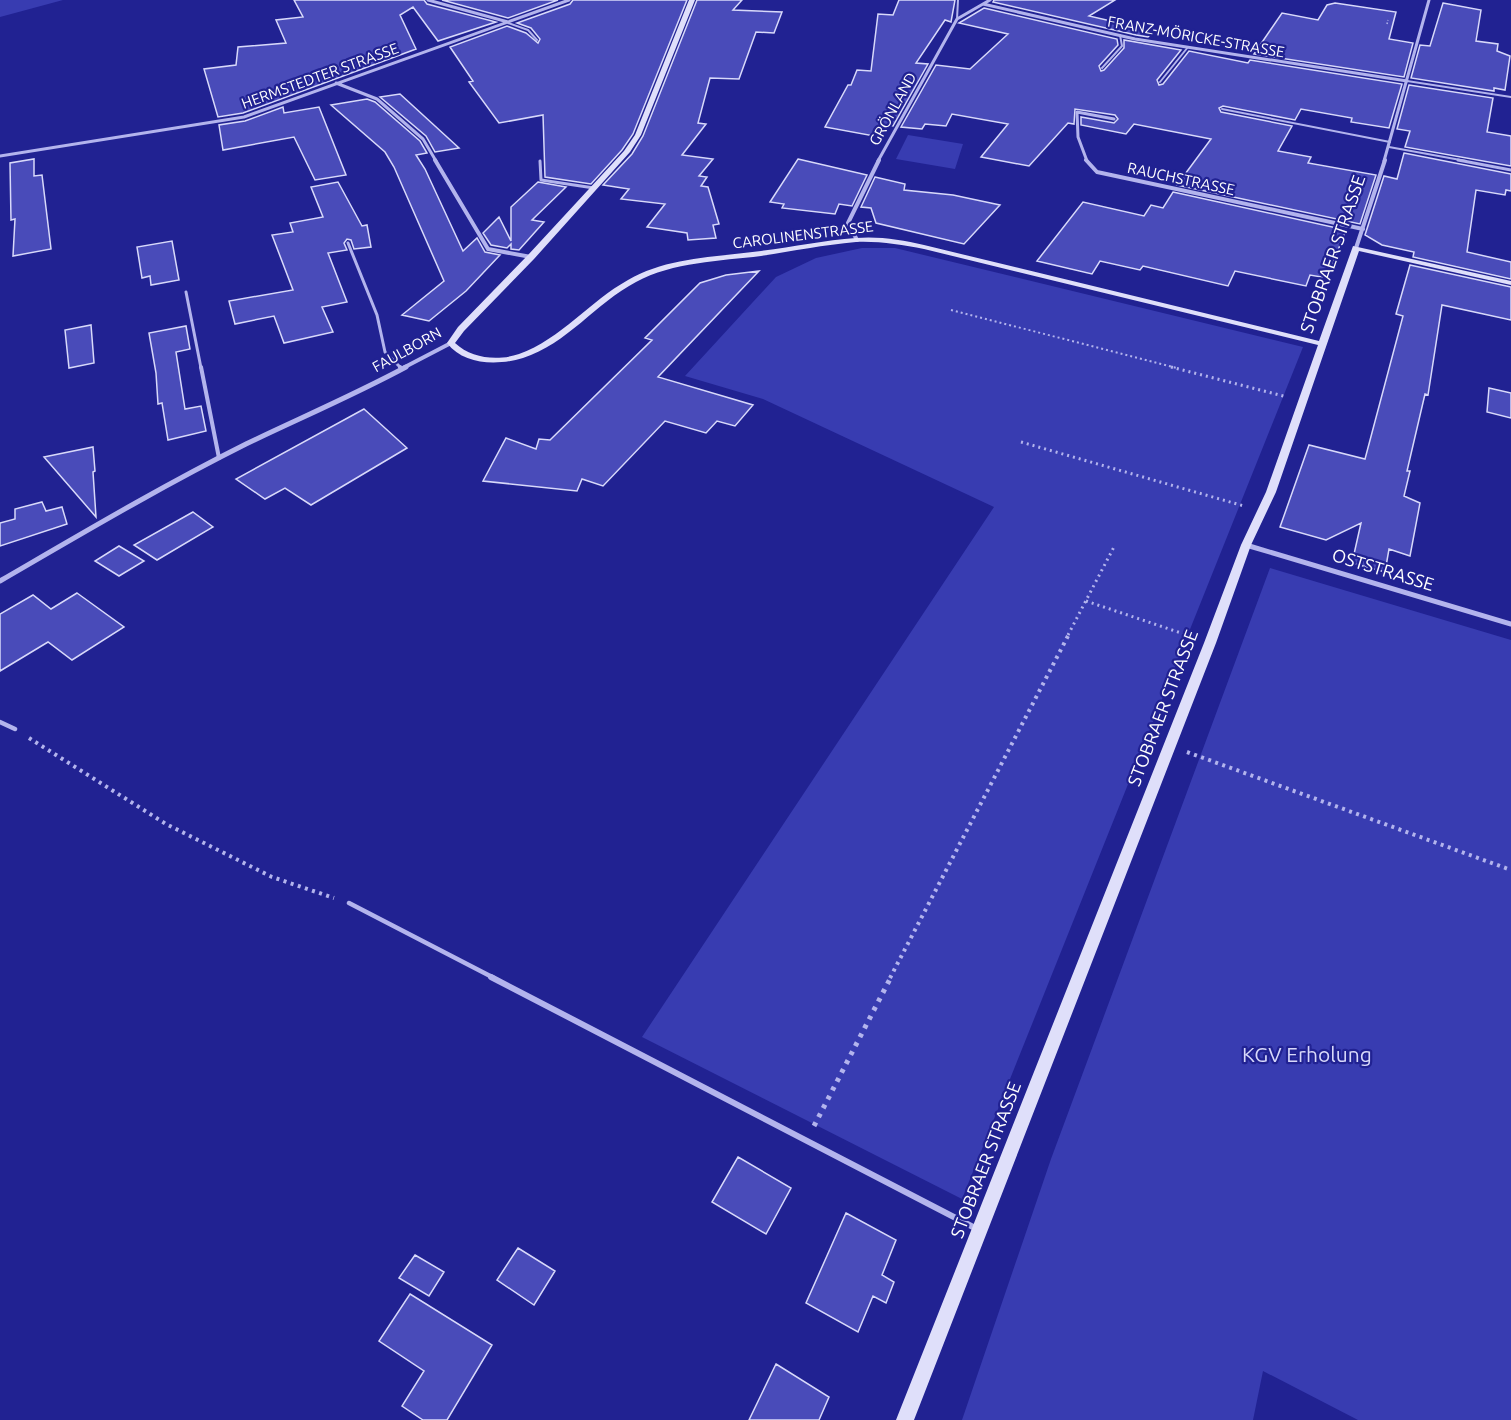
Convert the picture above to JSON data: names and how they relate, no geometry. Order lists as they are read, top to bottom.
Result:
{
  "streets": {
    "street": [
      "FRANZ-MÖRICKE-STRASSE",
      "HERMSTEDTER STRASSE",
      "GRÖNLAND",
      "RAUCHSTRASSE",
      "CAROLINENSTRASSE",
      "STOBRAER STRASSE",
      "FAULBORN",
      "OSTSTRASSE"
    ]
  },
  "crossings": [
    ["FRANZ-MÖRICKE-STRASSE", "STOBRAER STRASSE"],
    ["GRÖNLAND", "CAROLINENSTRASSE"],
    ["RAUCHSTRASSE", "STOBRAER STRASSE"],
    ["CAROLINENSTRASSE", "STOBRAER STRASSE"],
    ["CAROLINENSTRASSE", "FAULBORN"],
    ["STOBRAER STRASSE", "OSTSTRASSE"]
  ],
  "parks": ["KGV Erholung"]
}
